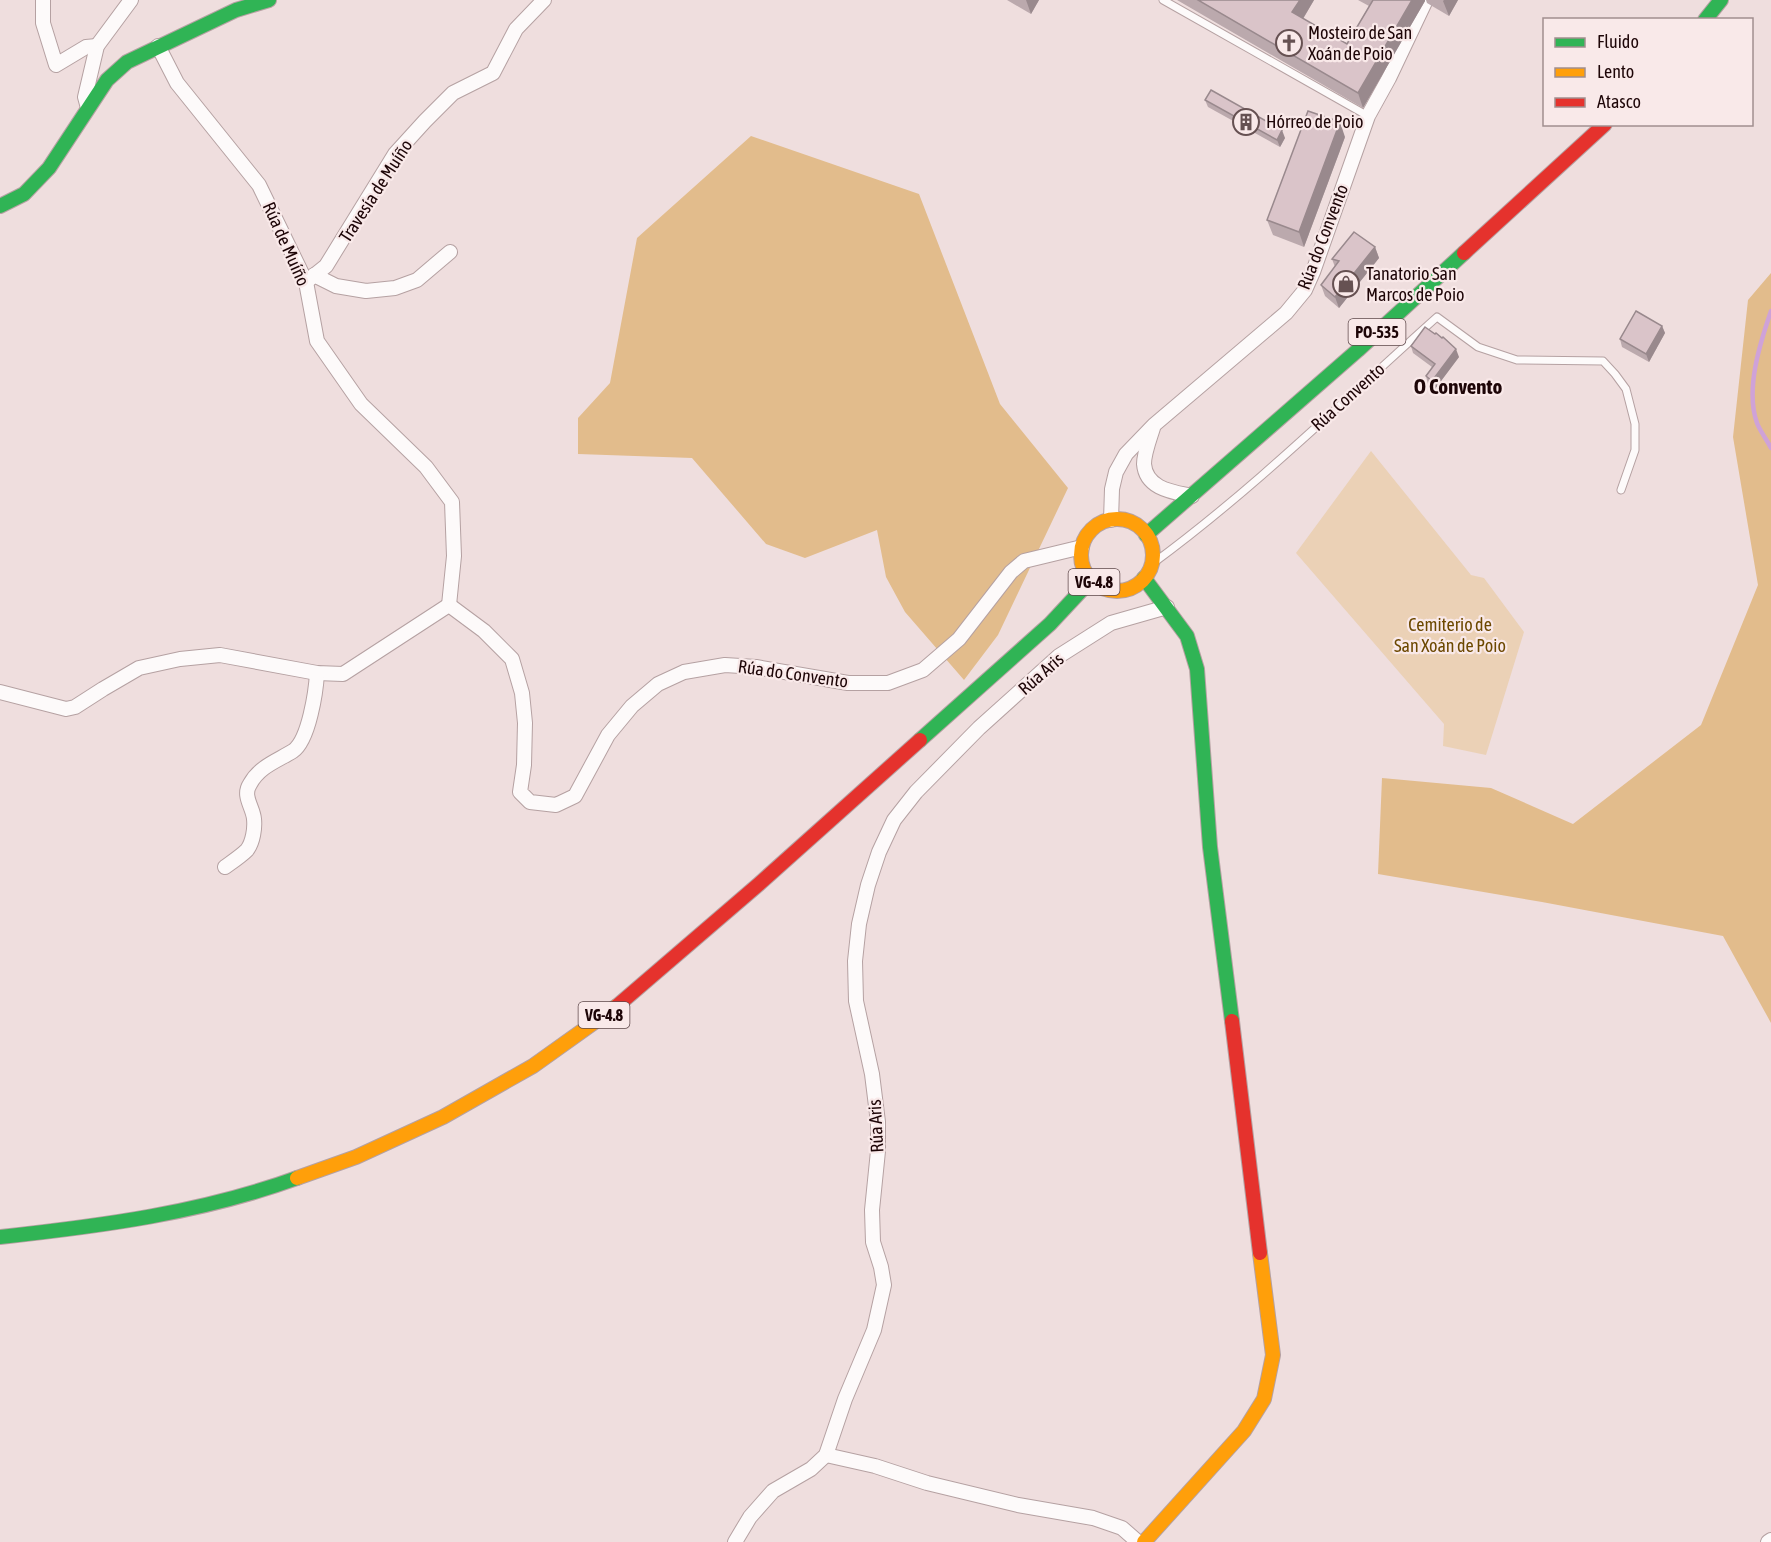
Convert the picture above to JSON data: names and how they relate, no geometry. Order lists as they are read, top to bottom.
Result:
{
  "streets": {
    "main road": ["PO-535", "VG-4.8"],
    "street": [
      "Travesía de Muíño",
      "Rúa do Convento",
      "Rúa de Muíño",
      "Rúa Aris"
    ],
    "lane": ["Rúa Convento"]
  },
  "crossings": [
    ["Travesía de Muíño", "Rúa de Muíño"],
    ["Rúa do Convento", "Rúa de Muíño"],
    ["Rúa do Convento", "PO-535"],
    ["Rúa do Convento", "Rúa Convento"],
    ["Rúa do Convento", "VG-4.8"],
    ["PO-535", "Rúa Convento"],
    ["PO-535", "VG-4.8"],
    ["Rúa Convento", "VG-4.8"]
  ],
  "districts": ["O Convento"],
  "parks": ["Cemiterio de San Xoán de Poio"],
  "places": {
    "church": ["Mosteiro de San Xoán de Poio"],
    "building": ["Hórreo de Poio"],
    "shop": ["Tanatorio San Marcos de Poio"]
  },
  "legend": ["Fluido", "Lento", "Atasco"]
}
